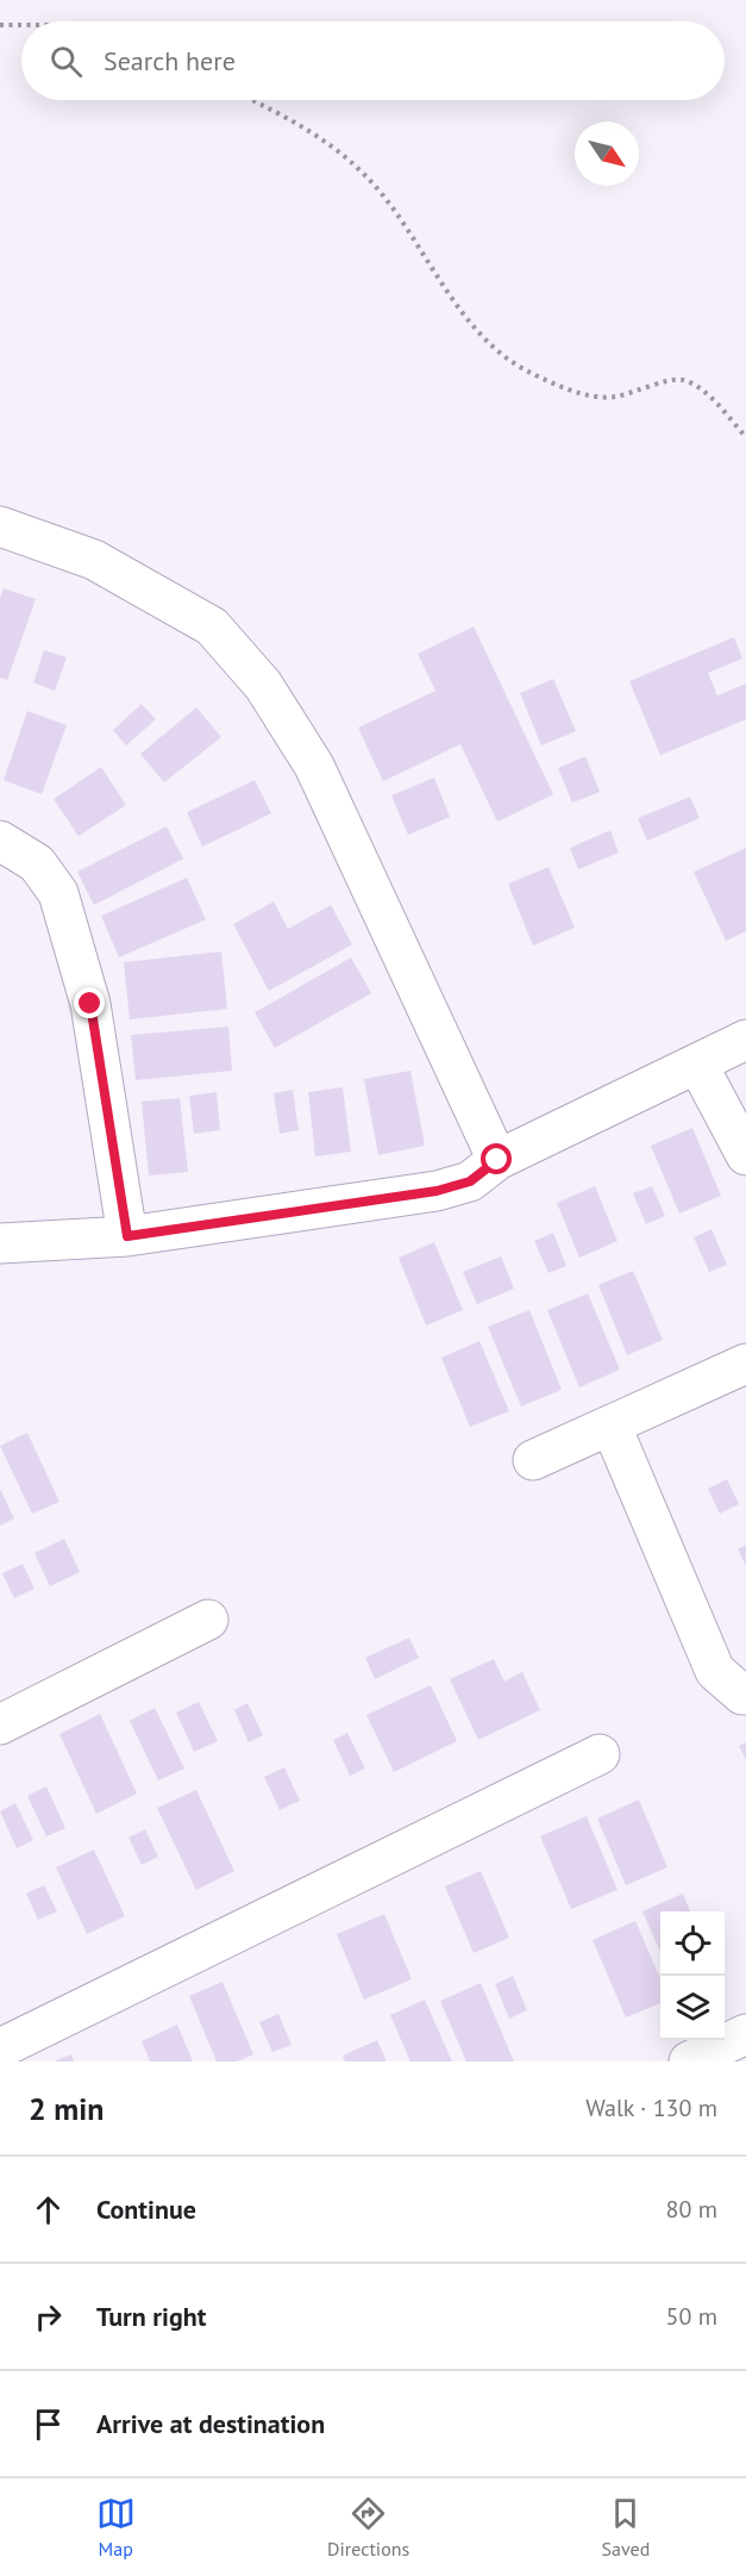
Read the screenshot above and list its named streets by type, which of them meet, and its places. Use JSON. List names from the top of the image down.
{
  "north": "bottom right",
  "page": {
    "search": "Search here",
    "heading": ["2 min", "Walk · 130 m"],
    "list": [
      ["Continue", "80 m"],
      ["Turn right", "50 m"],
      "Arrive at destination"
    ],
    "nav": ["Map", "Directions", "Saved"]
  }
}
